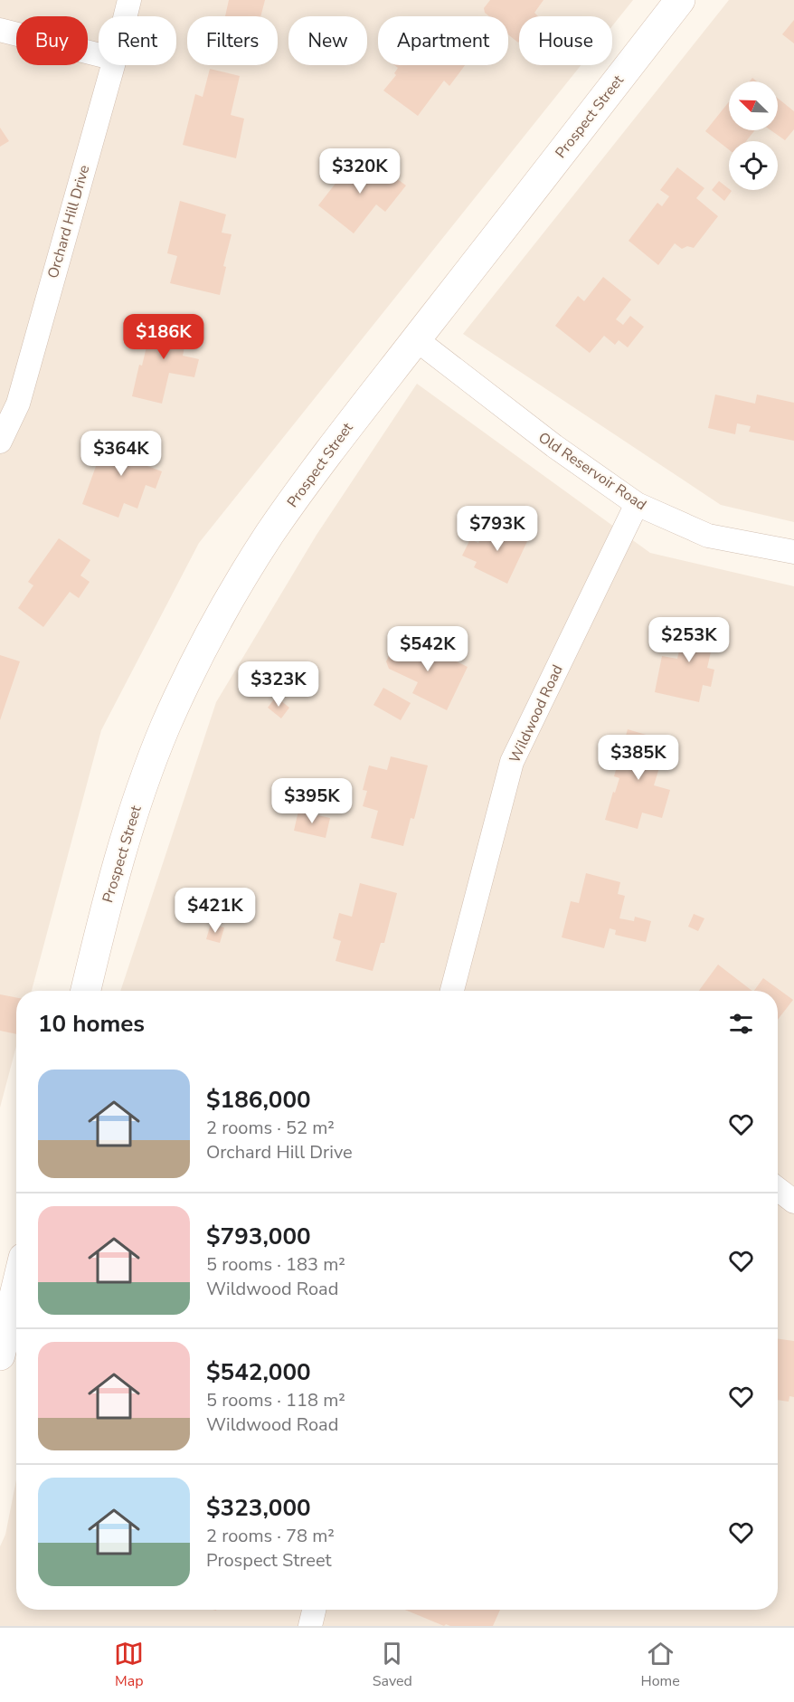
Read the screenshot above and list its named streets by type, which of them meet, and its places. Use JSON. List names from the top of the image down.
{
  "streets": {
    "main road": ["Prospect Street"],
    "street": ["Orchard Hill Drive", "Old Reservoir Road", "Wildwood Road"]
  },
  "crossings": [
    ["Prospect Street", "Old Reservoir Road"],
    ["Old Reservoir Road", "Wildwood Road"]
  ],
  "north": "top left",
  "page": {
    "chip": [
      "Buy",
      "Rent",
      "Filters",
      "New",
      "Apartment",
      "House"
    ],
    "price": [
      "$320K",
      "$186K",
      "$364K",
      "$793K",
      "$253K",
      "$542K",
      "$323K",
      "$385K",
      "$395K",
      "$421K"
    ],
    "heading": "10 homes",
    "list": [
      {
        "name": "$186,000",
        "note": "2 rooms · 52 m² · Orchard Hill Drive"
      },
      {
        "name": "$793,000",
        "note": "5 rooms · 183 m² · Wildwood Road"
      },
      {
        "name": "$542,000",
        "note": "5 rooms · 118 m² · Wildwood Road"
      },
      {
        "name": "$323,000",
        "note": "2 rooms · 78 m² · Prospect Street"
      }
    ],
    "tabs": ["Map", "Saved", "Home"]
  }
}
